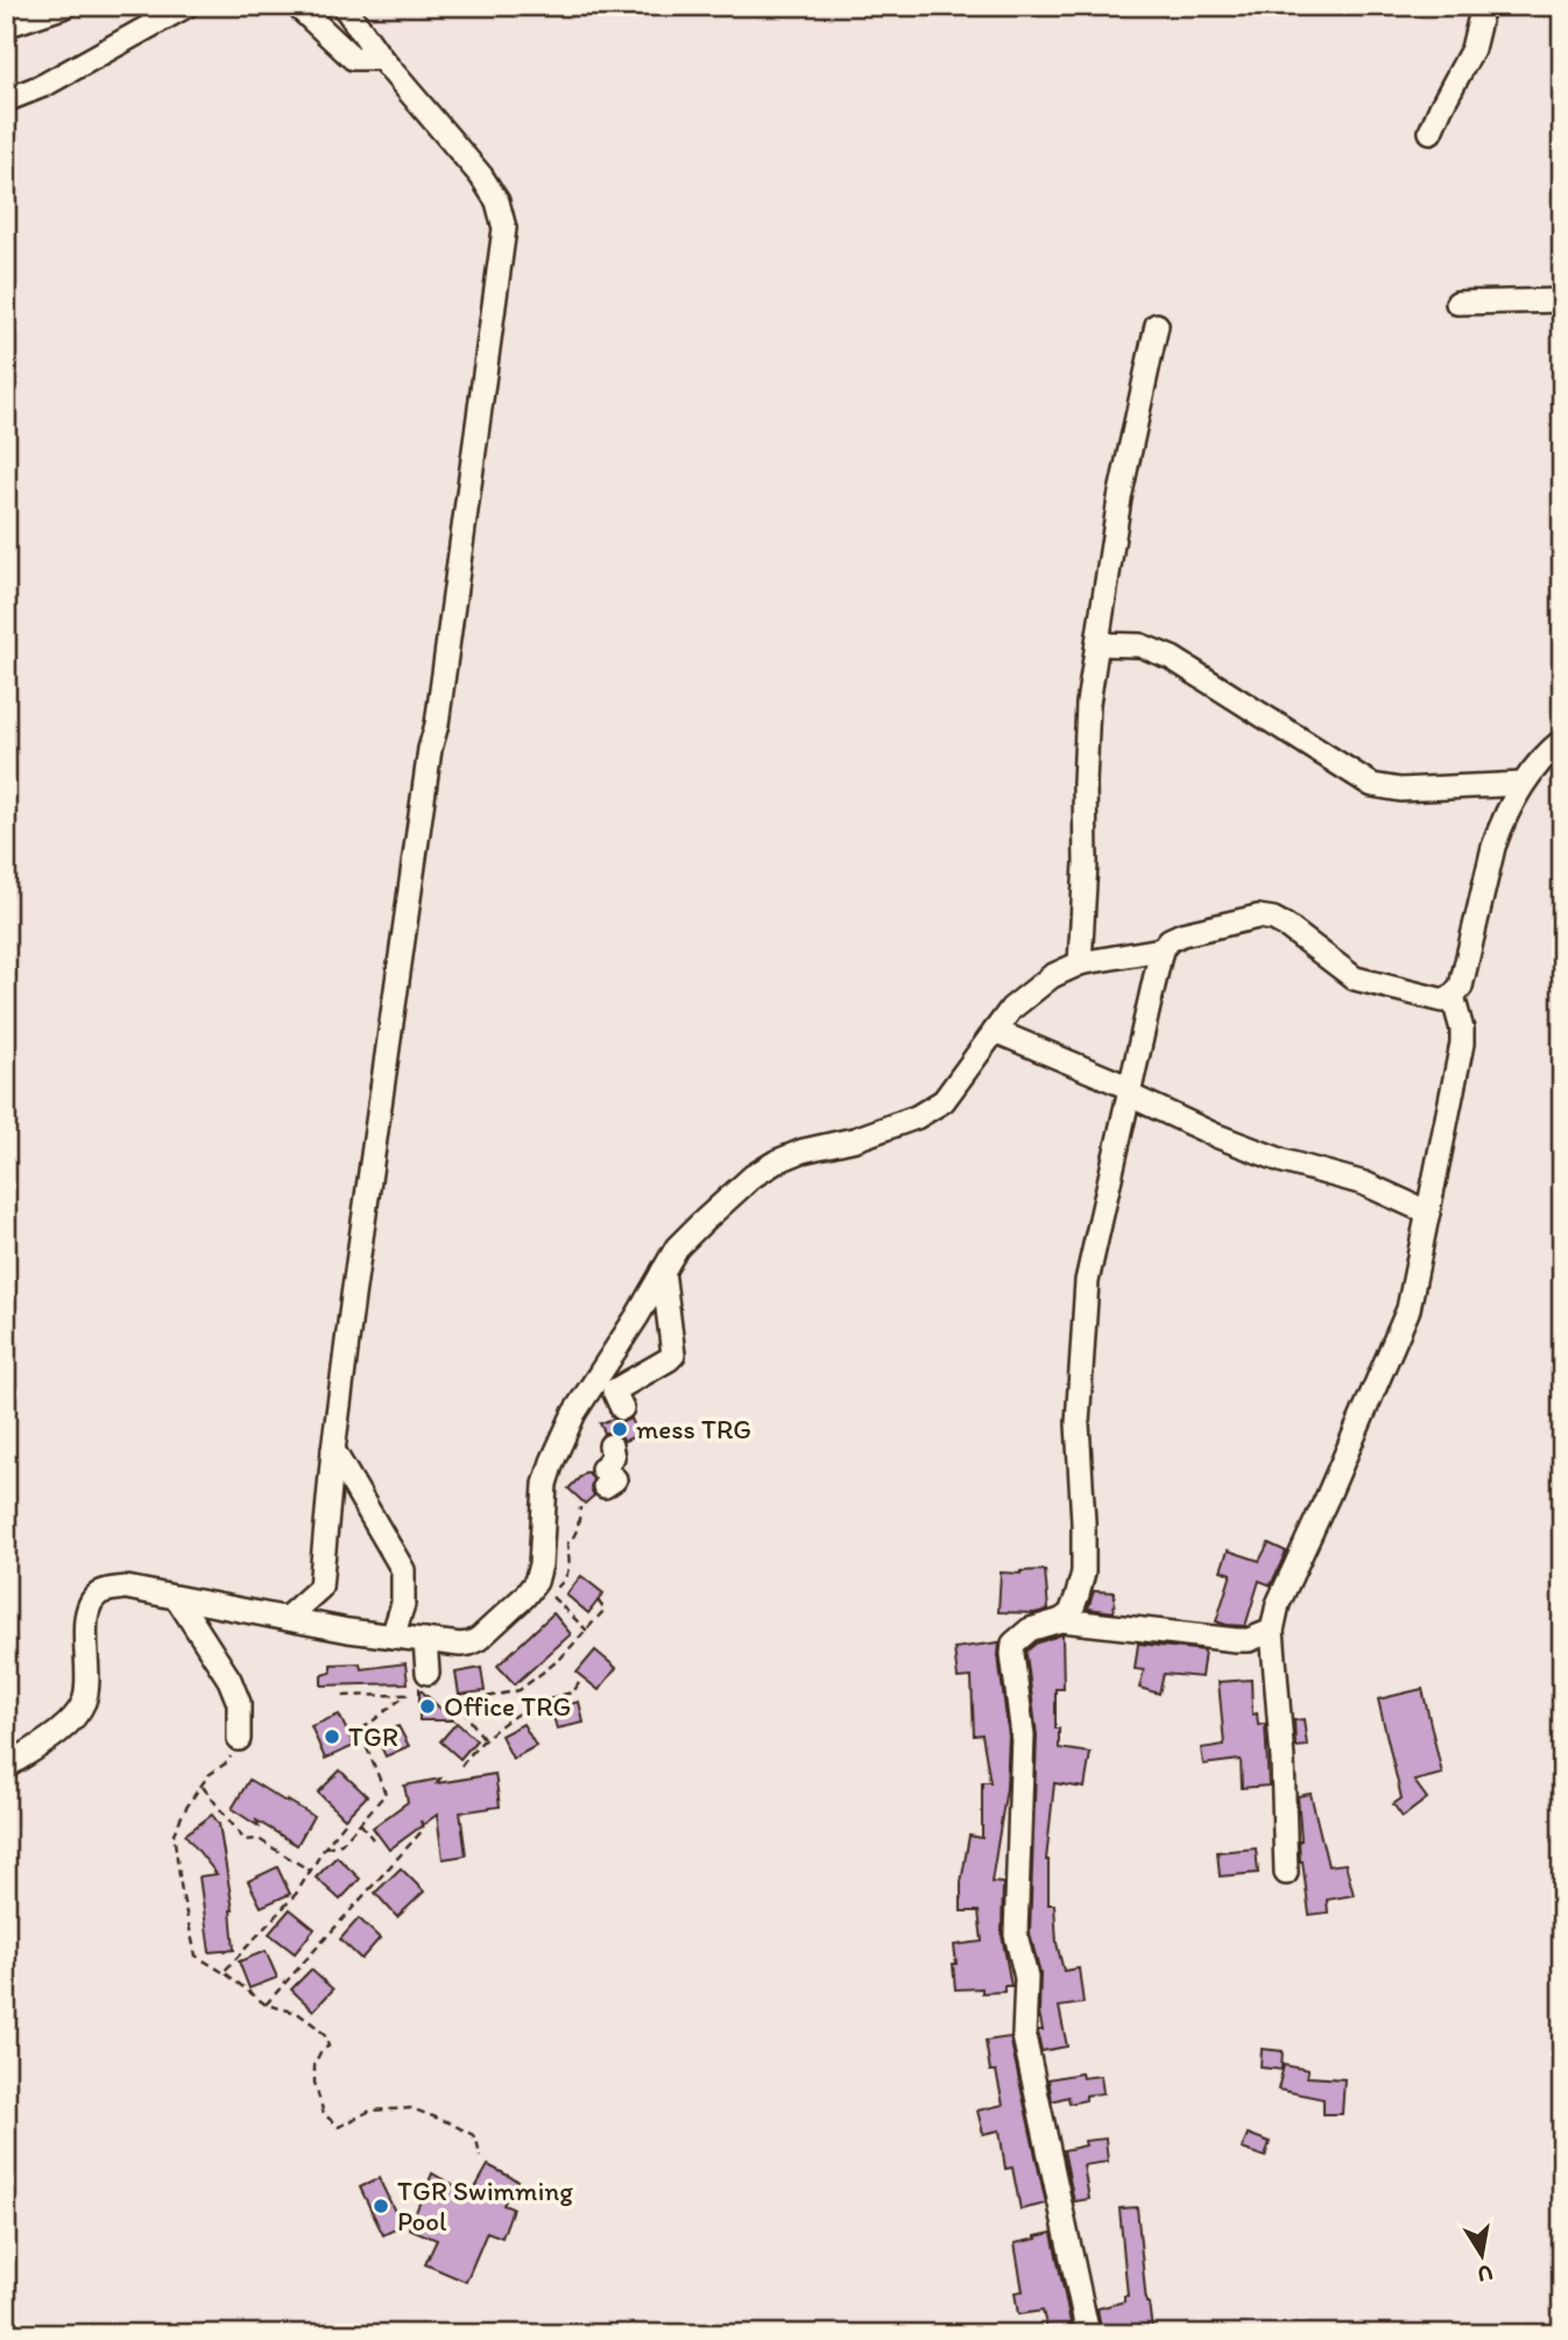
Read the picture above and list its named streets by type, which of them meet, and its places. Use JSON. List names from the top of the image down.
{
  "places": [
    "mess TRG",
    "Office TRG",
    "TGR",
    "TGR Swimming Pool"
  ],
  "north": "bottom"
}
